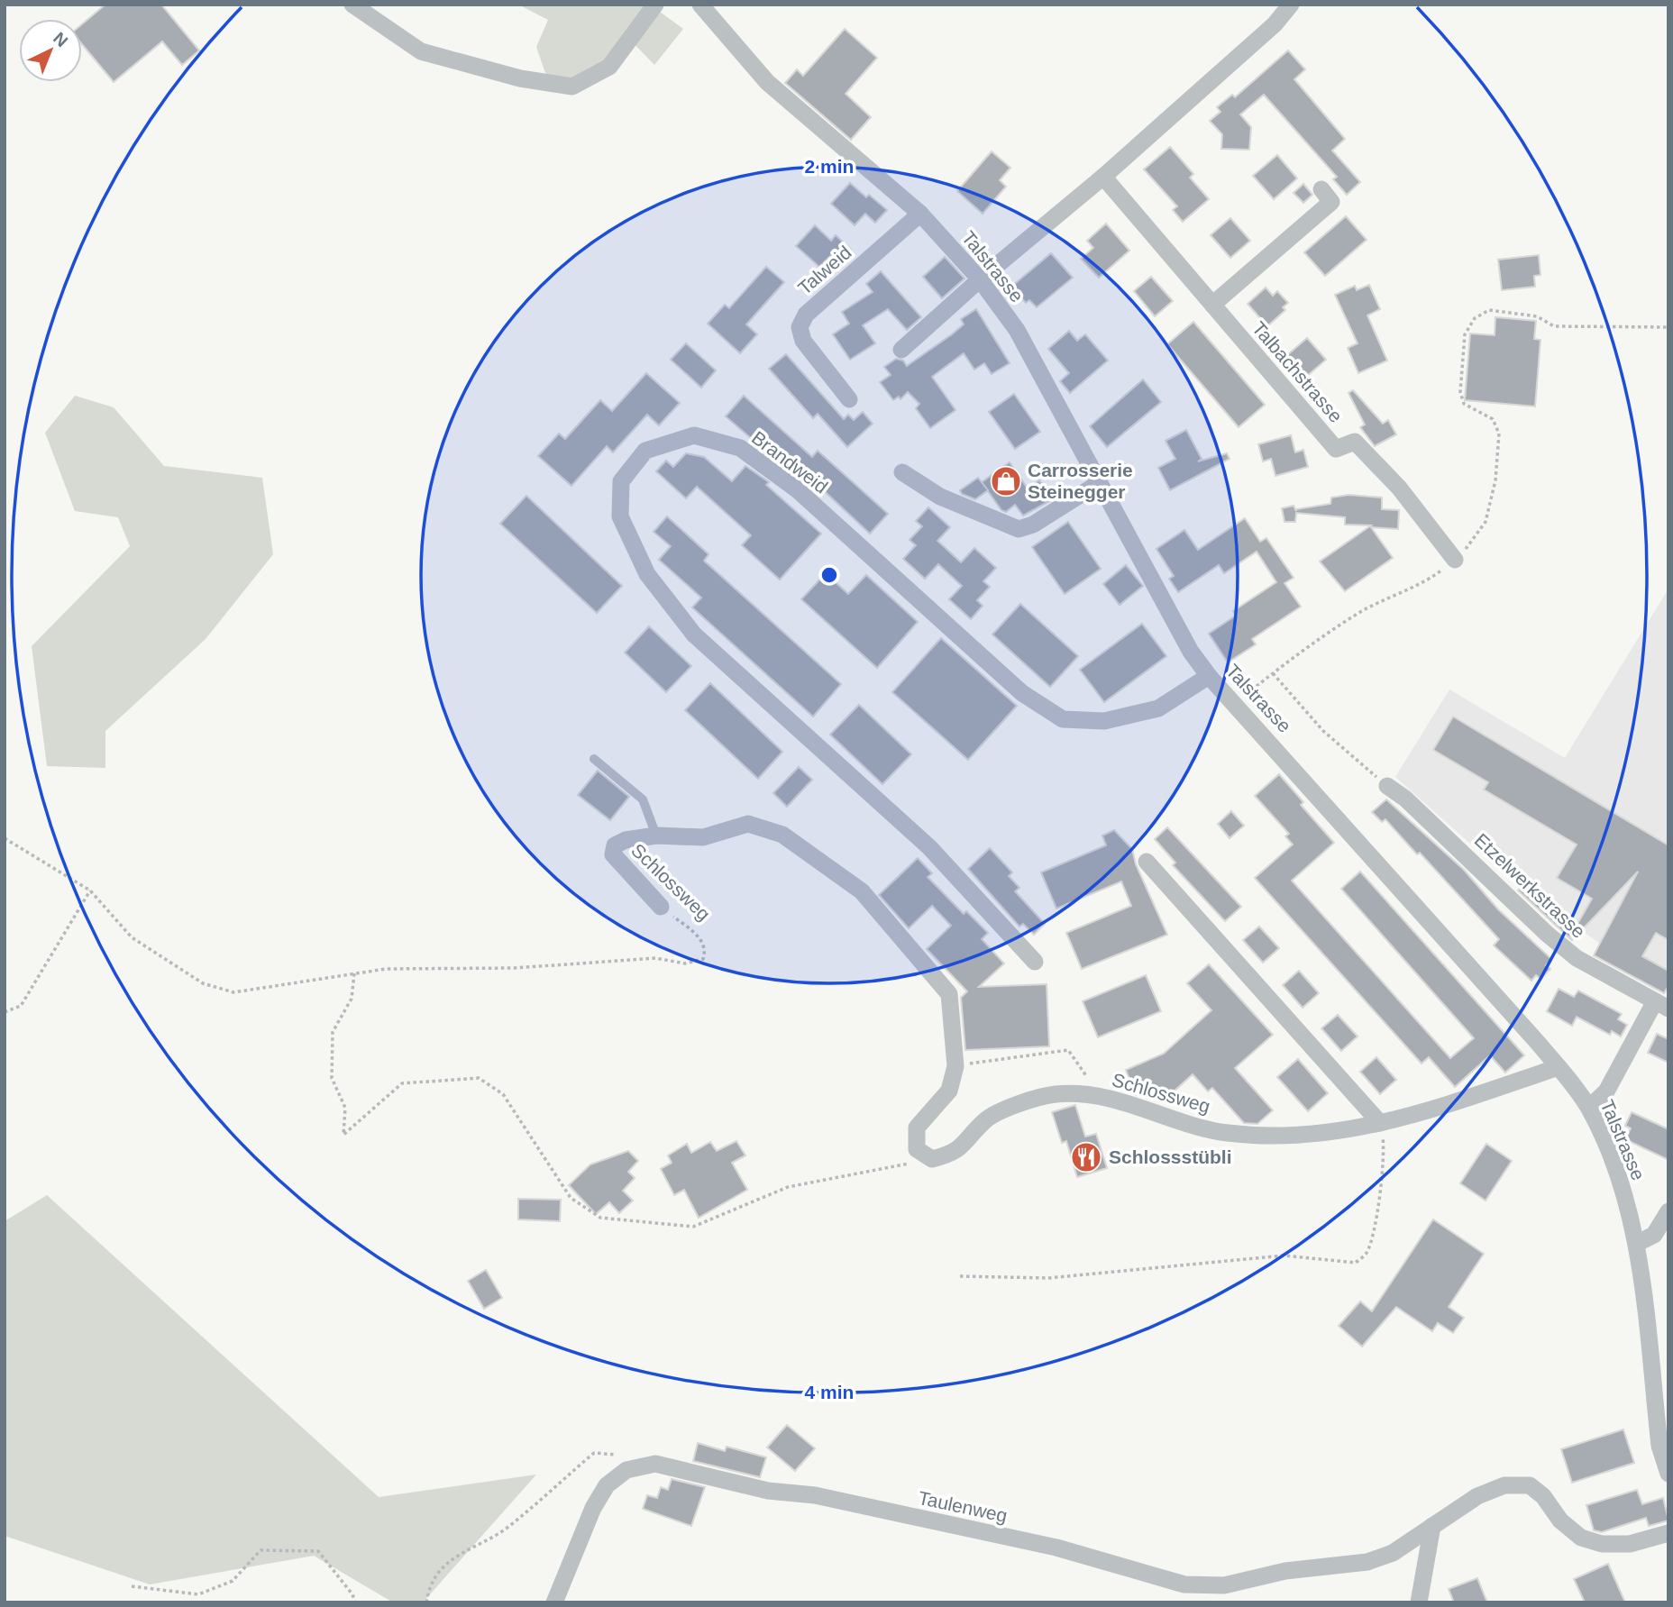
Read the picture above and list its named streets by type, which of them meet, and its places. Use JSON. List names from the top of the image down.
{
  "streets": {
    "street": [
      "Talstrasse",
      "Talweid",
      "Talbachstrasse",
      "Brandweid",
      "Schlossweg",
      "Etzelwerkstrasse",
      "Taulenweg"
    ]
  },
  "crossings": [
    ["Talstrasse", "Talweid"],
    ["Talstrasse", "Brandweid"],
    ["Talstrasse", "Schlossweg"],
    ["Talstrasse", "Etzelwerkstrasse"]
  ],
  "places": {
    "shop": ["Carrosserie Steinegger"],
    "restaurant": ["Schlossstübli"]
  },
  "north": "top right",
  "rings": ["2 min", "4 min"]
}
